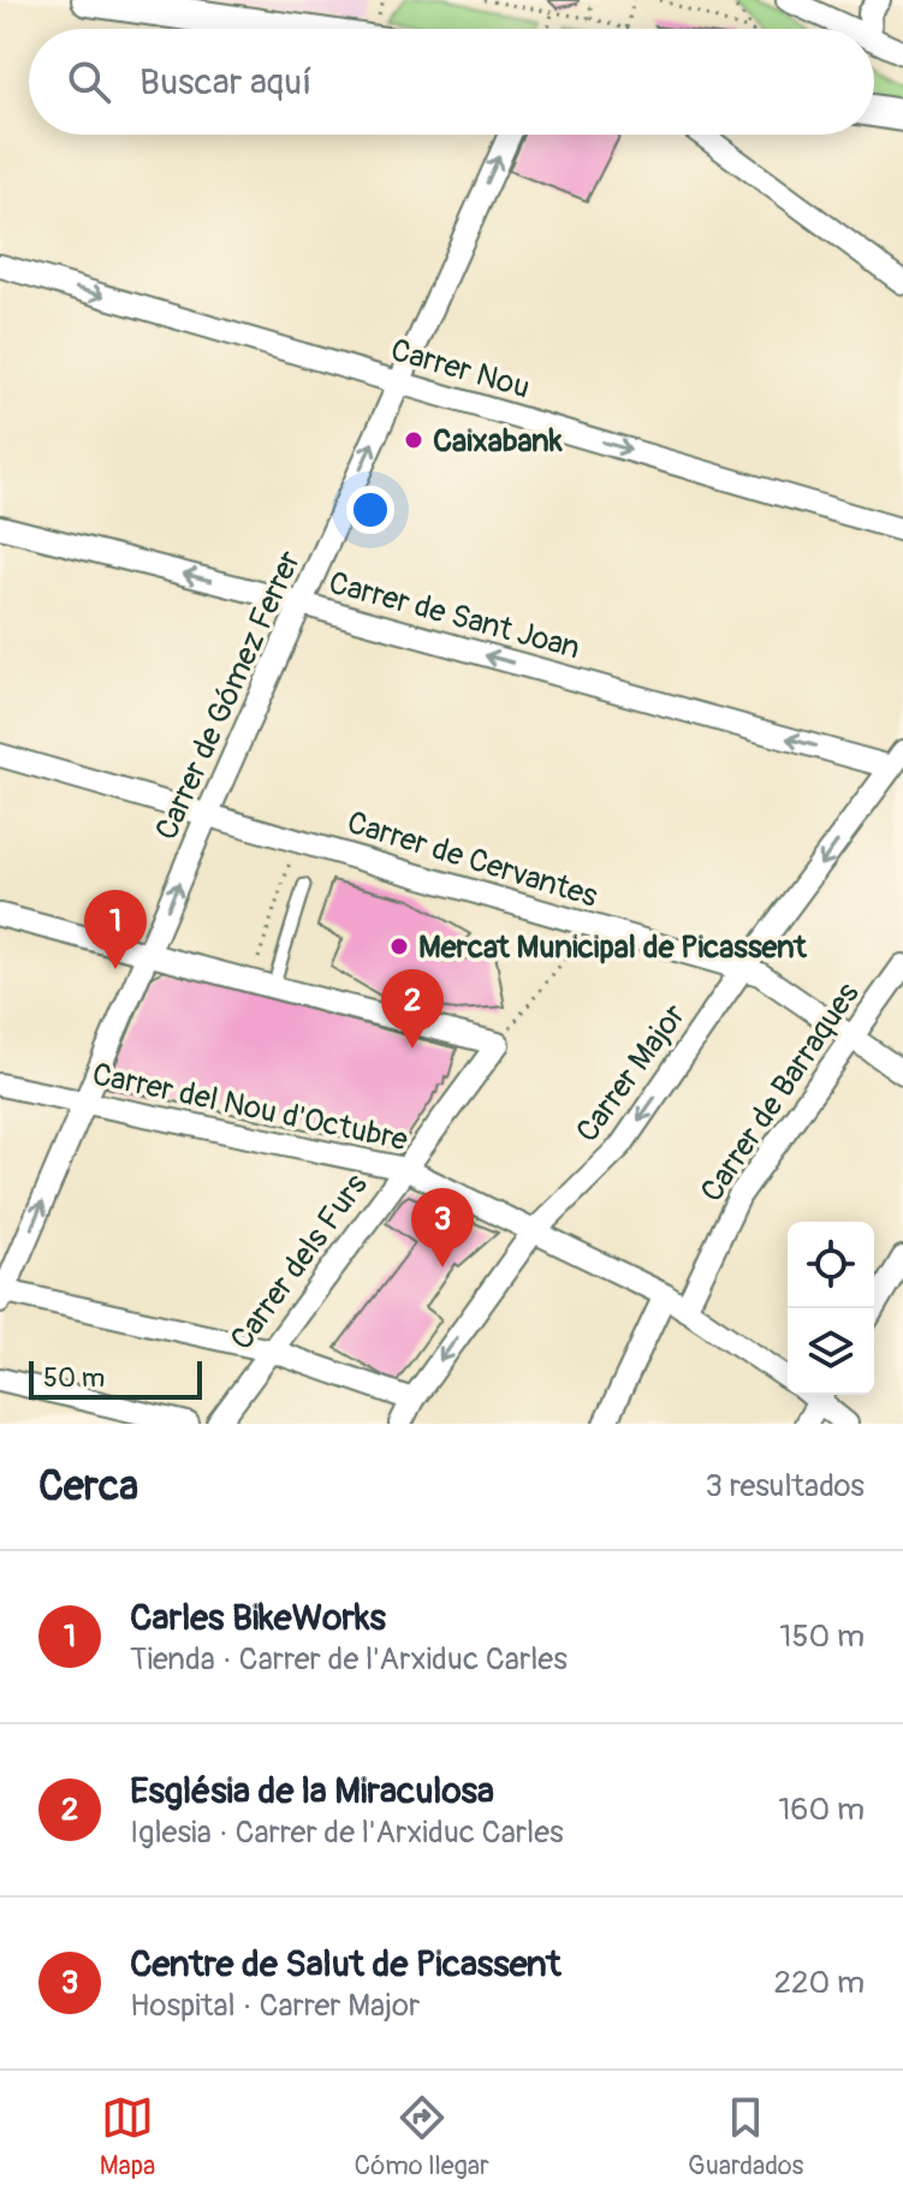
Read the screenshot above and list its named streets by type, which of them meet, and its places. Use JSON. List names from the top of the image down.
{
  "streets": {
    "street": [
      "Carrer Nou",
      "Carrer de Sant Joan",
      "Carrer de Gómez Ferrer",
      "Carrer de Cervantes",
      "Carrer Major",
      "Carrer de Barraques",
      "Carrer del Nou d'Octubre",
      "Carrer dels Furs"
    ]
  },
  "crossings": [
    ["Carrer Nou", "Carrer de Gómez Ferrer"],
    ["Carrer de Sant Joan", "Carrer de Gómez Ferrer"],
    ["Carrer de Sant Joan", "Carrer Major"],
    ["Carrer de Gómez Ferrer", "Carrer de Cervantes"],
    ["Carrer de Gómez Ferrer", "Carrer del Nou d'Octubre"],
    ["Carrer de Cervantes", "Carrer Major"],
    ["Carrer de Cervantes", "Carrer de Barraques"],
    ["Carrer Major", "Carrer del Nou d'Octubre"],
    ["Carrer de Barraques", "Carrer del Nou d'Octubre"],
    ["Carrer del Nou d'Octubre", "Carrer dels Furs"]
  ],
  "one_way": [
    "Carrer Nou",
    "Carrer de Sant Joan",
    "Carrer de Gómez Ferrer",
    "Carrer Major"
  ],
  "places": ["Caixabank", "Mercat Municipal de Picassent"],
  "scale_bar": "50 m",
  "page": {
    "search": "Buscar aquí",
    "pins": ["1", "2", "3"],
    "scale": "50 m",
    "heading": ["Cerca", "3 resultados"],
    "list": [
      {
        "mark": "1",
        "name": "Carles BikeWorks",
        "note": "Tienda · Carrer de l'Arxiduc Carles",
        "value": "150 m"
      },
      {
        "mark": "2",
        "name": "Església de la Miraculosa",
        "note": "Iglesia · Carrer de l'Arxiduc Carles",
        "value": "160 m"
      },
      {
        "mark": "3",
        "name": "Centre de Salut de Picassent",
        "note": "Hospital · Carrer Major",
        "value": "220 m"
      }
    ],
    "nav": ["Mapa", "Cómo llegar", "Guardados"]
  }
}
